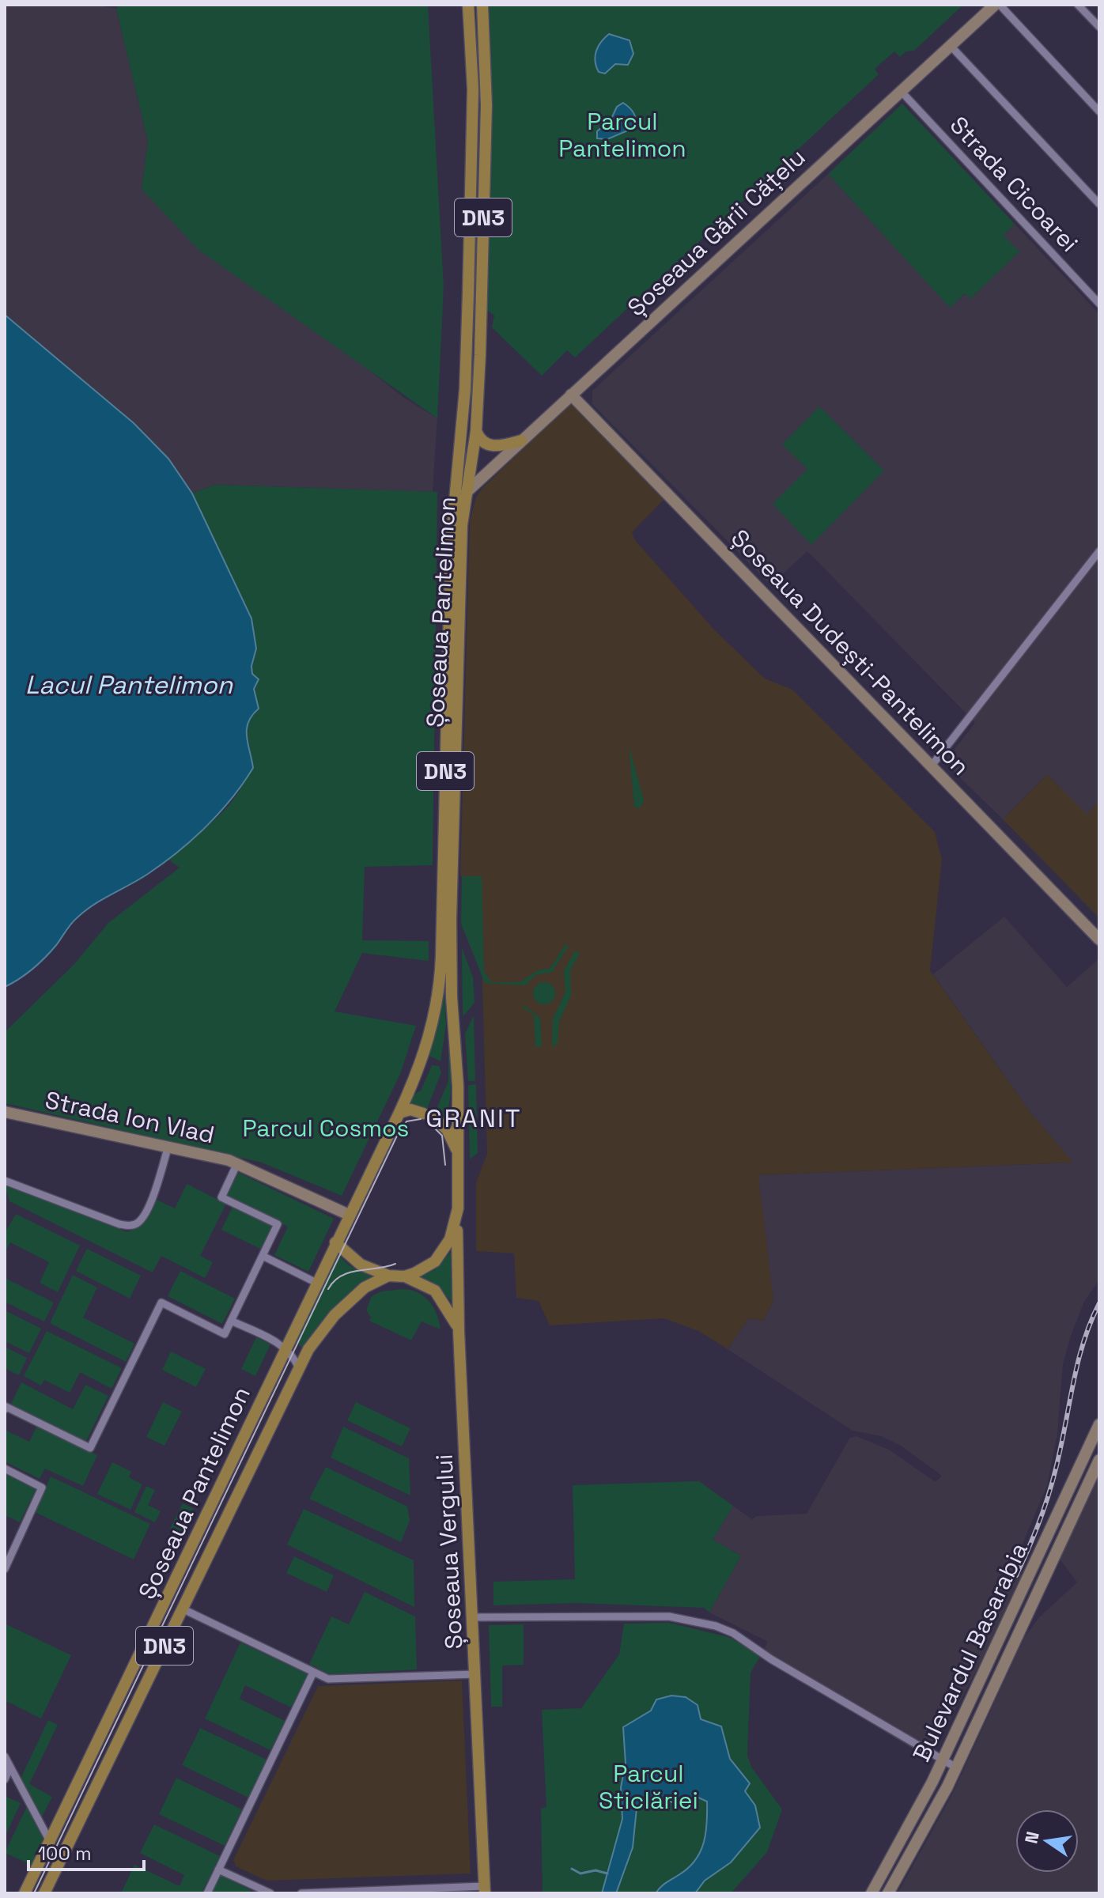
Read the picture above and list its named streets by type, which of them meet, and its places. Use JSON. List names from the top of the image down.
{
  "streets": {
    "main road": [
      "DN3",
      "Șoseaua Gării Cățelu",
      "Șoseaua Pantelimon",
      "Șoseaua Dudești-Pantelimon",
      "Strada Ion Vlad",
      "Șoseaua Vergului",
      "Bulevardul Basarabia"
    ],
    "street": ["Strada Cicoarei"]
  },
  "crossings": [
    ["Strada Cicoarei", "Șoseaua Gării Cățelu"],
    ["Șoseaua Gării Cățelu", "Șoseaua Pantelimon"],
    ["Șoseaua Gării Cățelu", "Șoseaua Dudești-Pantelimon"],
    ["Șoseaua Pantelimon", "Strada Ion Vlad"],
    ["Șoseaua Pantelimon", "Șoseaua Vergului"]
  ],
  "districts": ["GRANIT"],
  "water": ["Lacul Pantelimon"],
  "parks": ["Parcul Pantelimon", "Parcul Cosmos", "Parcul Sticlăriei"],
  "scale_bar": "100 m",
  "north": "left"
}
